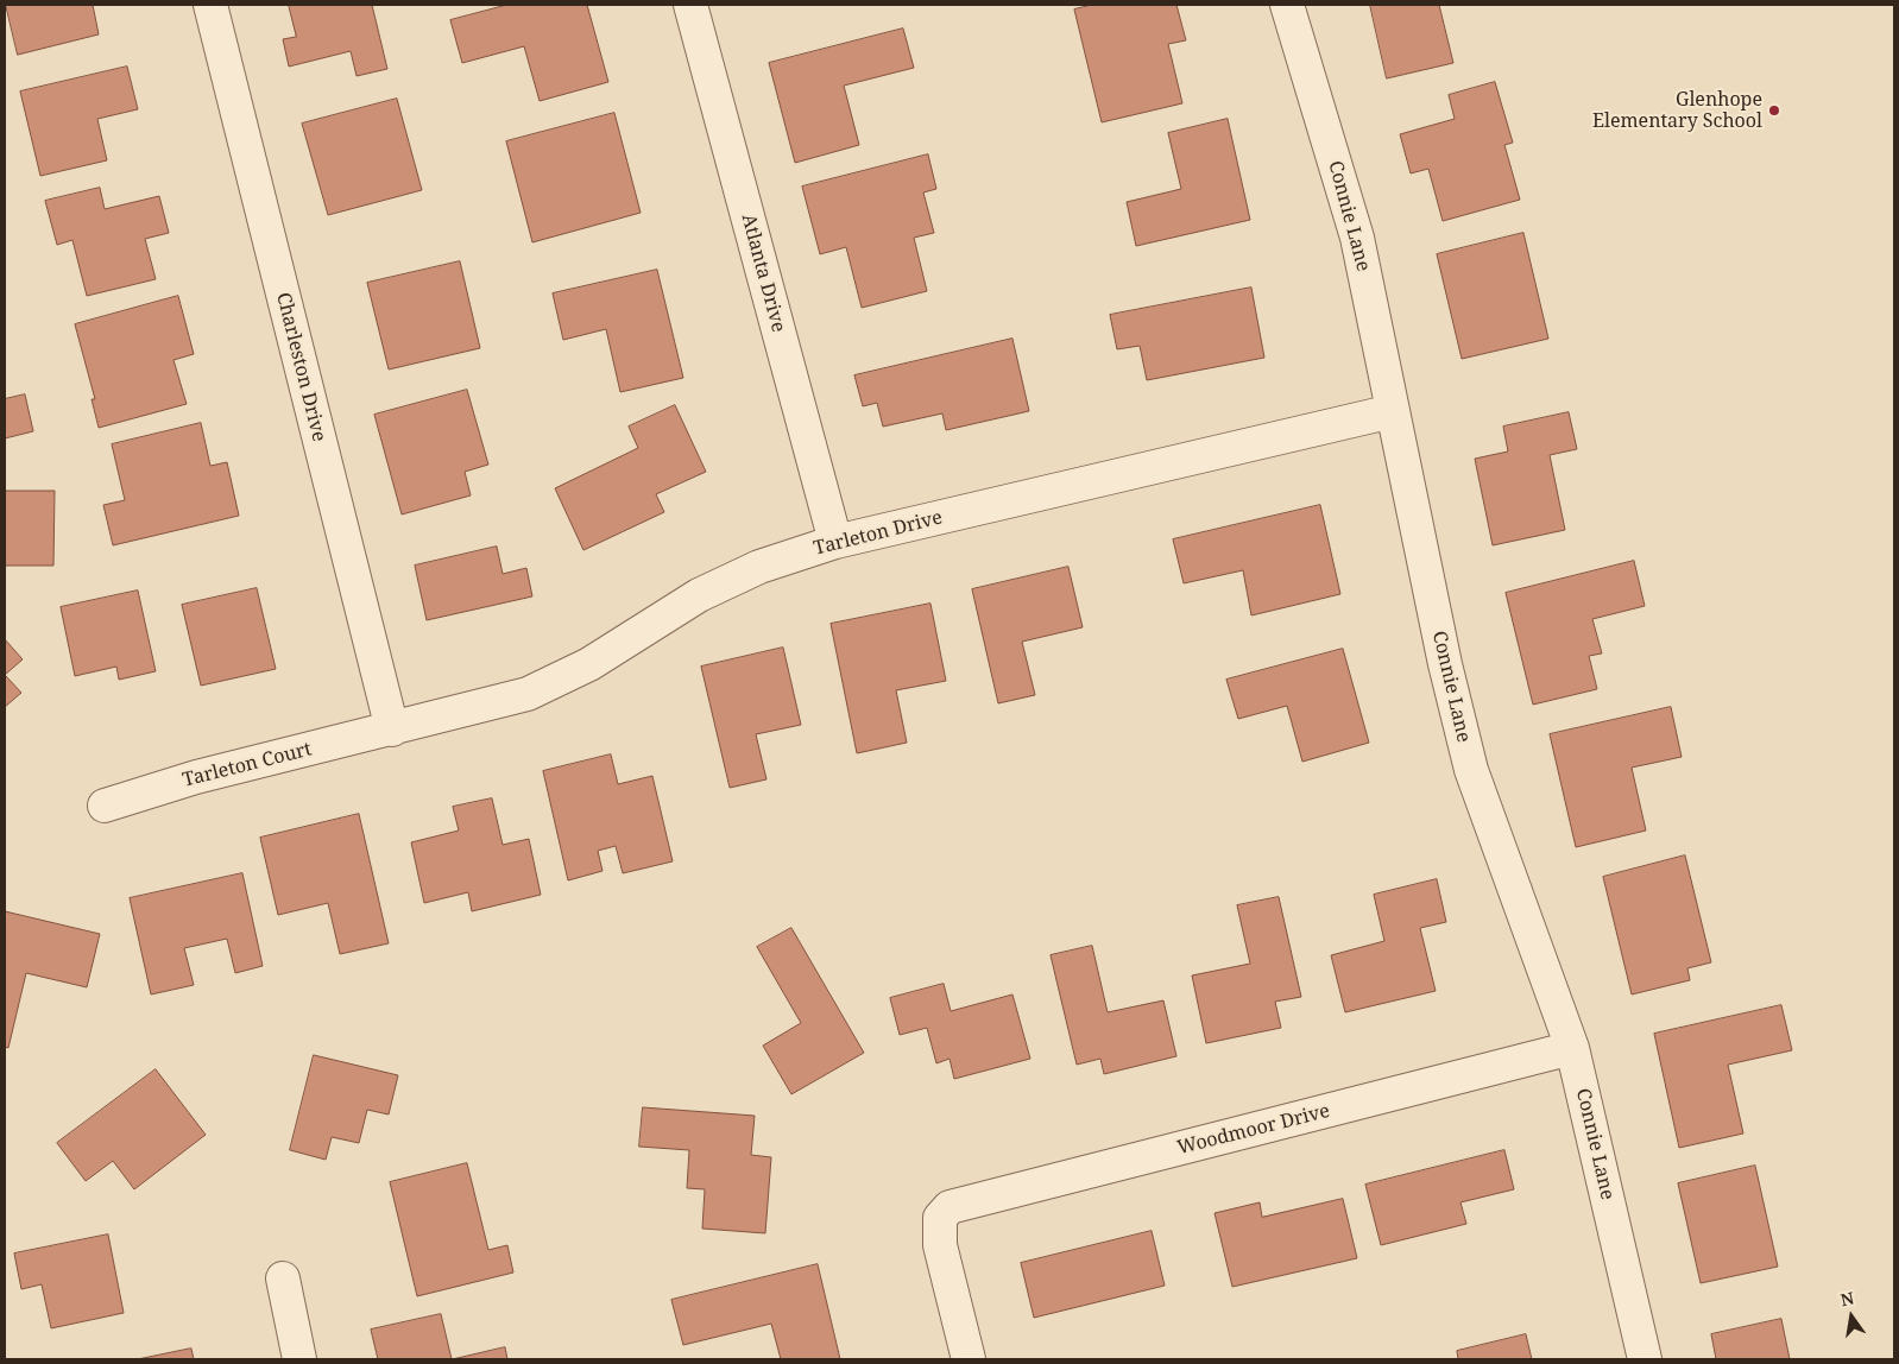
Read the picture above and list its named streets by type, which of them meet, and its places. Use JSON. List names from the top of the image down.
{
  "streets": {
    "street": [
      "Connie Lane",
      "Atlanta Drive",
      "Charleston Drive",
      "Tarleton Drive",
      "Tarleton Court",
      "Woodmoor Drive"
    ]
  },
  "crossings": [
    ["Connie Lane", "Tarleton Drive"],
    ["Connie Lane", "Woodmoor Drive"],
    ["Atlanta Drive", "Tarleton Drive"],
    ["Charleston Drive", "Tarleton Drive"],
    ["Charleston Drive", "Tarleton Court"],
    ["Tarleton Drive", "Tarleton Court"]
  ],
  "places": ["Glenhope Elementary School"],
  "north": "top"
}
